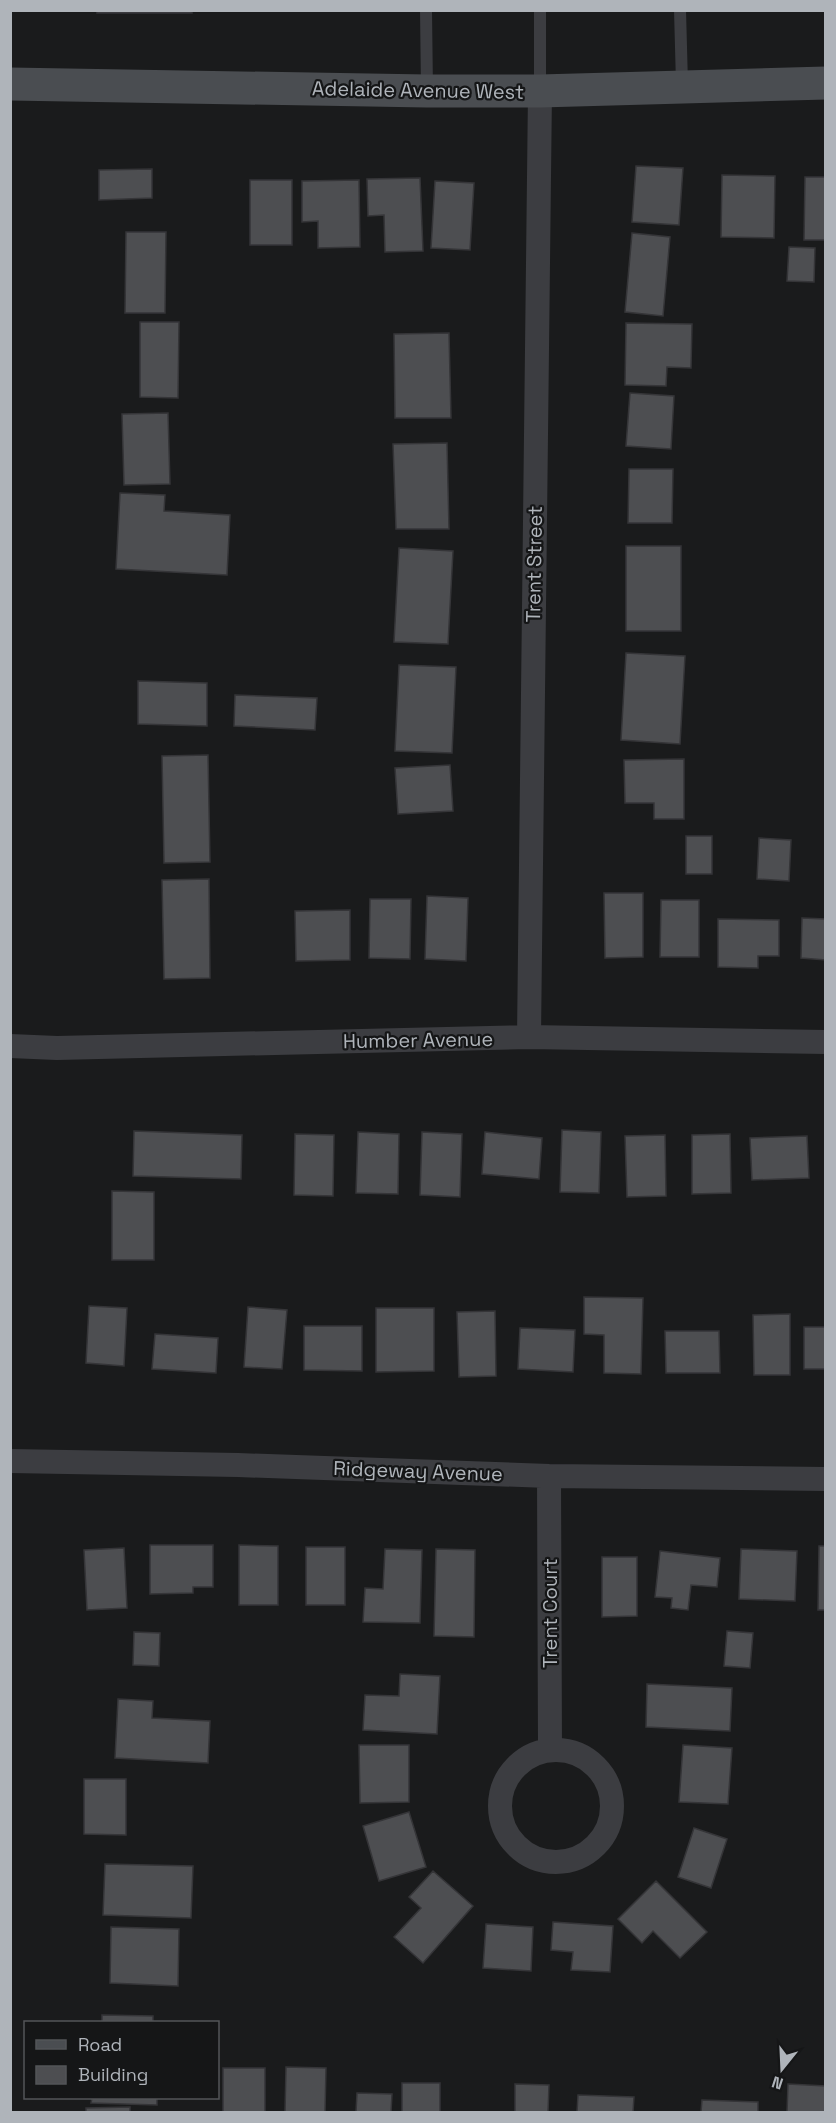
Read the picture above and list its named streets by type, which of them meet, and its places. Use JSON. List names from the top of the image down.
{
  "streets": {
    "main road": ["Adelaide Avenue West"],
    "street": [
      "Trent Street",
      "Humber Avenue",
      "Ridgeway Avenue",
      "Trent Court"
    ]
  },
  "crossings": [
    ["Adelaide Avenue West", "Trent Street"],
    ["Trent Street", "Humber Avenue"],
    ["Ridgeway Avenue", "Trent Court"]
  ],
  "legend": ["Road", "Building"],
  "north": "bottom"
}
